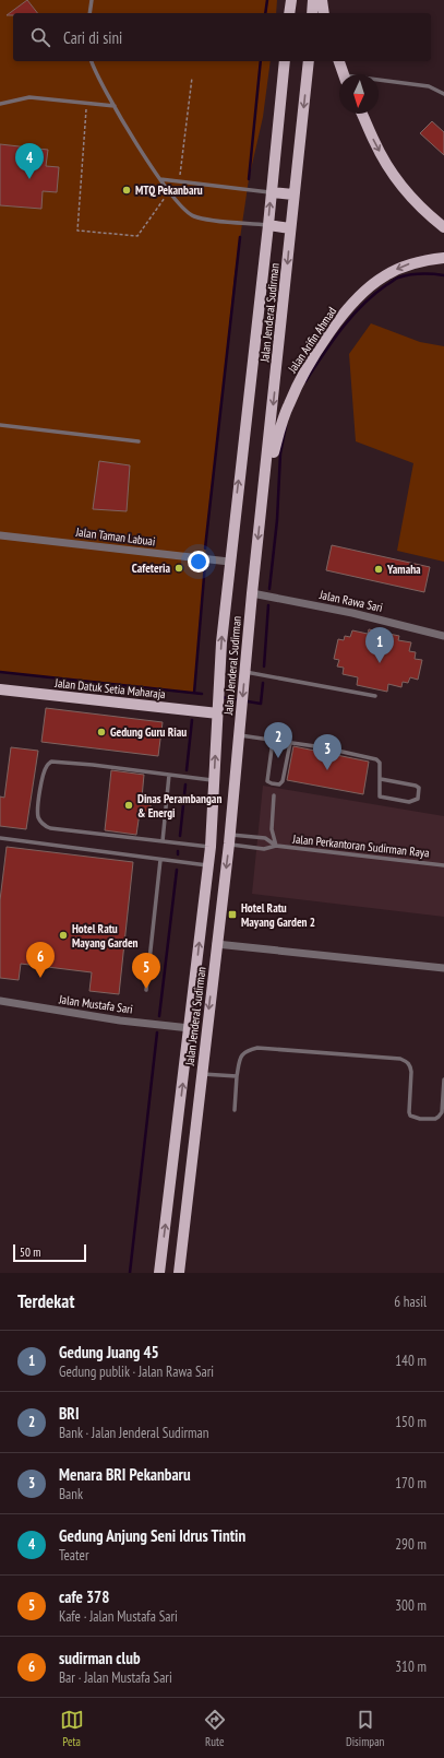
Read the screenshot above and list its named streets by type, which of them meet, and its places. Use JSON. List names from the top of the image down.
{
  "streets": {
    "main road": ["Jalan Jenderal Sudirman", "Jalan Arifin Ahmad", "Jalan Datuk Setia Maharaja"],
    "street": ["Jalan Taman Labuai", "Jalan Rawa Sari", "Jalan Mustafa Sari"],
    "lane": ["Jalan Perkantoran Sudirman Raya"]
  },
  "crossings": [
    ["Jalan Jenderal Sudirman", "Jalan Arifin Ahmad"],
    ["Jalan Jenderal Sudirman", "Jalan Taman Labuai"],
    ["Jalan Jenderal Sudirman", "Jalan Rawa Sari"],
    ["Jalan Jenderal Sudirman", "Jalan Datuk Setia Maharaja"],
    ["Jalan Jenderal Sudirman", "Jalan Perkantoran Sudirman Raya"],
    ["Jalan Jenderal Sudirman", "Jalan Mustafa Sari"]
  ],
  "one_way": ["Jalan Arifin Ahmad"],
  "places": {
    "other": [
      "MTQ Pekanbaru",
      "Cafeteria",
      "Yamaha",
      "Gedung Guru Riau",
      "Dinas Perambangan & Energi",
      "Hotel Ratu Mayang Garden"
    ],
    "transit": ["Hotel Ratu Mayang Garden 2"]
  },
  "scale_bar": "50 m",
  "north": "bottom",
  "page": {
    "search": "Cari di sini",
    "pins": [
      "4",
      "1",
      "2",
      "3",
      "6",
      "5"
    ],
    "scale": "50 m",
    "heading": ["Terdekat", "6 hasil"],
    "list": [
      {
        "mark": "1",
        "name": "Gedung Juang 45",
        "note": "Gedung publik · Jalan Rawa Sari",
        "value": "140 m"
      },
      {
        "mark": "2",
        "name": "BRI",
        "note": "Bank · Jalan Jenderal Sudirman",
        "value": "150 m"
      },
      {
        "mark": "3",
        "name": "Menara BRI Pekanbaru",
        "note": "Bank",
        "value": "170 m"
      },
      {
        "mark": "4",
        "name": "Gedung Anjung Seni Idrus Tintin",
        "note": "Teater",
        "value": "290 m"
      },
      {
        "mark": "5",
        "name": "cafe 378",
        "note": "Kafe · Jalan Mustafa Sari",
        "value": "300 m"
      },
      {
        "mark": "6",
        "name": "sudirman club",
        "note": "Bar · Jalan Mustafa Sari",
        "value": "310 m"
      }
    ],
    "nav": ["Peta", "Rute", "Disimpan"]
  }
}
